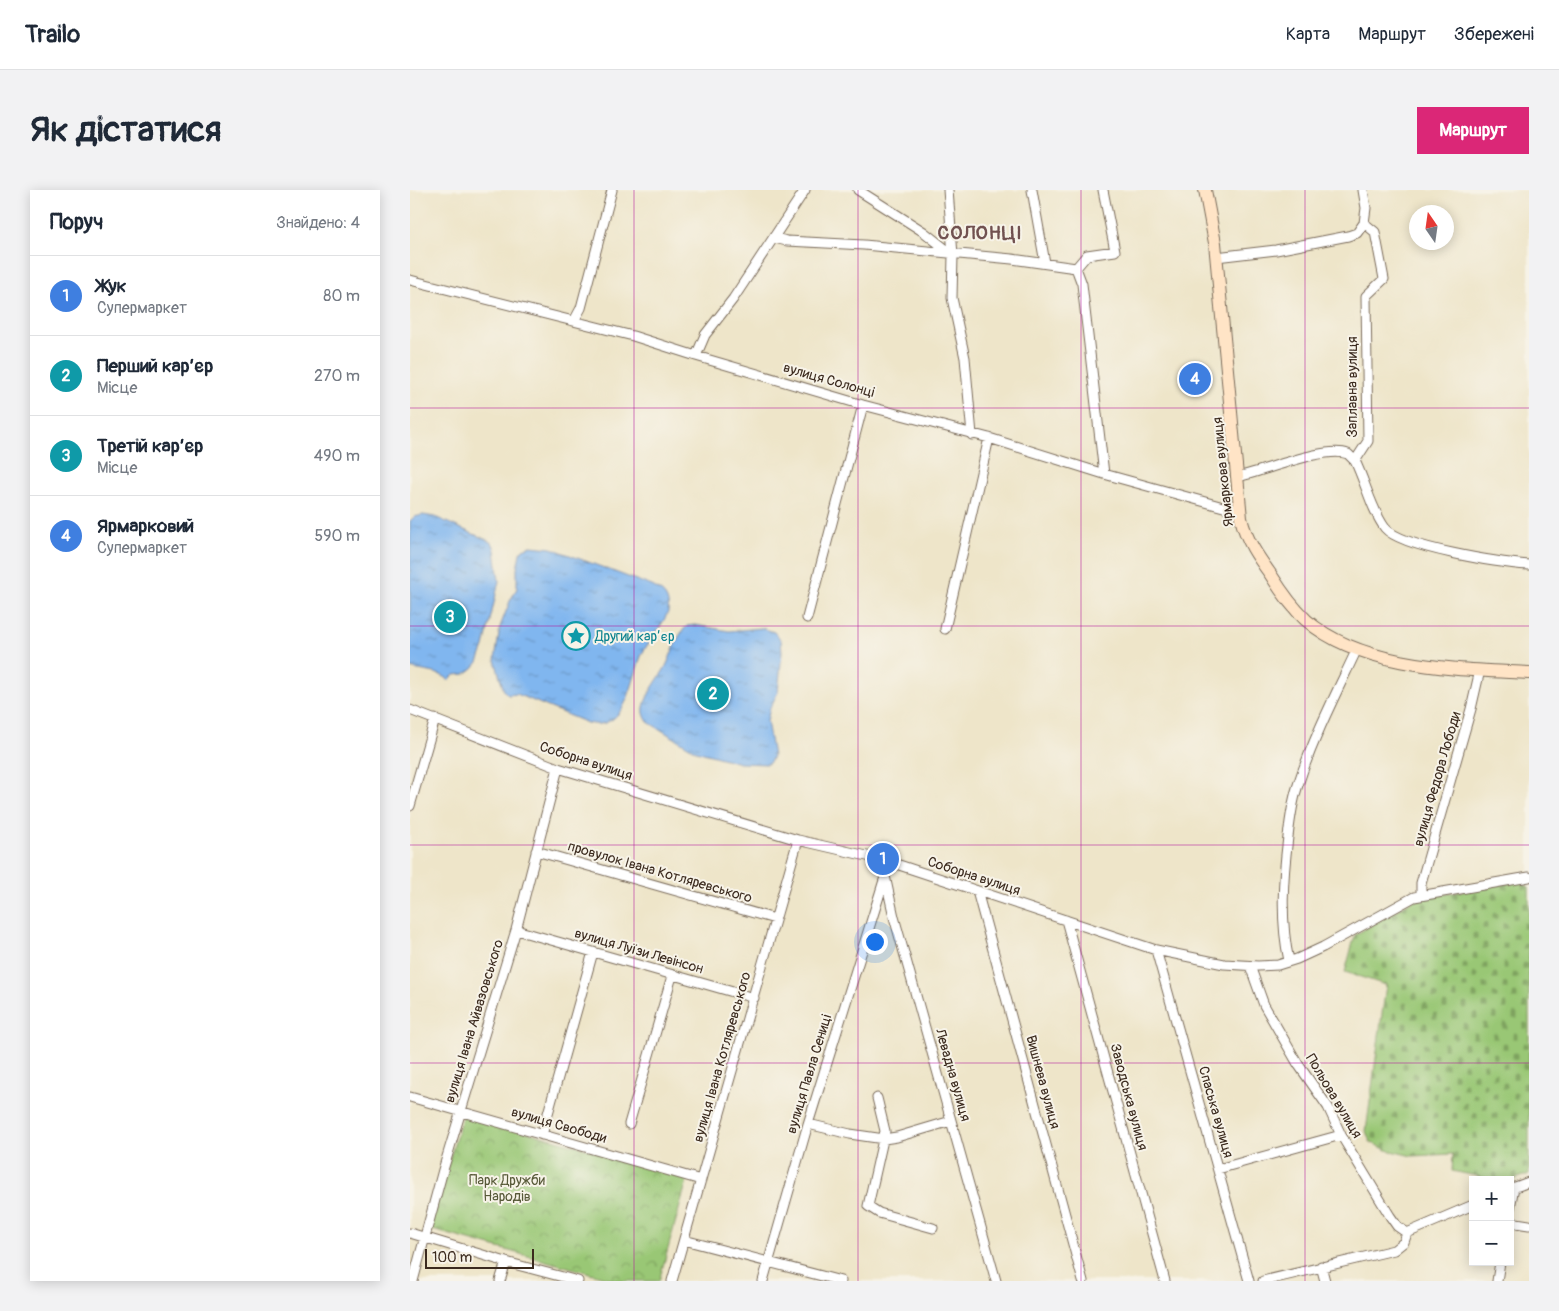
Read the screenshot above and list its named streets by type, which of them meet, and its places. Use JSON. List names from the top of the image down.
{
  "streets": {
    "main road": ["Ярмаркова вулиця"],
    "street": [
      "вулиця Солонці",
      "Заплавна вулиця",
      "Соборна вулиця",
      "вулиця Федора Лободи",
      "провулок Івана Котляревського",
      "вулиця Луїзи Левінсон",
      "вулиця Івана Айвазовського",
      "вулиця Івана Котляревського",
      "вулиця Павла Сениці",
      "Левадна вулиця",
      "Вишнева вулиця",
      "Польова вулиця",
      "Заводська вулиця",
      "Спаська вулиця",
      "вулиця Свободи"
    ]
  },
  "crossings": [
    ["вулиця Солонці", "Ярмаркова вулиця"],
    ["Ярмаркова вулиця", "вулиця Федора Лободи"],
    ["Соборна вулиця", "вулиця Федора Лободи"],
    ["Соборна вулиця", "вулиця Івана Айвазовського"],
    ["Соборна вулиця", "вулиця Івана Котляревського"],
    ["Соборна вулиця", "Вишнева вулиця"],
    ["Соборна вулиця", "Польова вулиця"],
    ["Соборна вулиця", "Заводська вулиця"],
    ["Соборна вулиця", "Спаська вулиця"],
    ["провулок Івана Котляревського", "вулиця Івана Айвазовського"],
    ["провулок Івана Котляревського", "вулиця Івана Котляревського"],
    ["вулиця Луїзи Левінсон", "вулиця Івана Айвазовського"],
    ["вулиця Луїзи Левінсон", "вулиця Івана Котляревського"],
    ["вулиця Івана Айвазовського", "вулиця Свободи"],
    ["вулиця Івана Котляревського", "вулиця Свободи"],
    ["вулиця Павла Сениці", "Левадна вулиця"]
  ],
  "districts": ["СОЛОНЦІ"],
  "parks": ["Парк Дружби Народів"],
  "places": {
    "place": ["Другий кар’єр"]
  },
  "scale_bar": "100 m",
  "north": "top",
  "page": {
    "header": "Trailo",
    "nav": ["Карта", "Маршрут", "Збережені"],
    "buttons": "Маршрут",
    "title": "Як дістатися",
    "heading": ["Поруч", "Знайдено: 4"],
    "list": [
      {
        "mark": "1",
        "name": "Жук",
        "note": "Супермаркет",
        "value": "80 m"
      },
      {
        "mark": "2",
        "name": "Перший кар’єр",
        "note": "Місце",
        "value": "270 m"
      },
      {
        "mark": "3",
        "name": "Третій кар’єр",
        "note": "Місце",
        "value": "490 m"
      },
      {
        "mark": "4",
        "name": "Ярмарковий",
        "note": "Супермаркет",
        "value": "590 m"
      }
    ],
    "pins": [
      "4",
      "3",
      "2",
      "1"
    ],
    "map_buttons": ["+", "−"],
    "scale": "100 m"
  }
}
